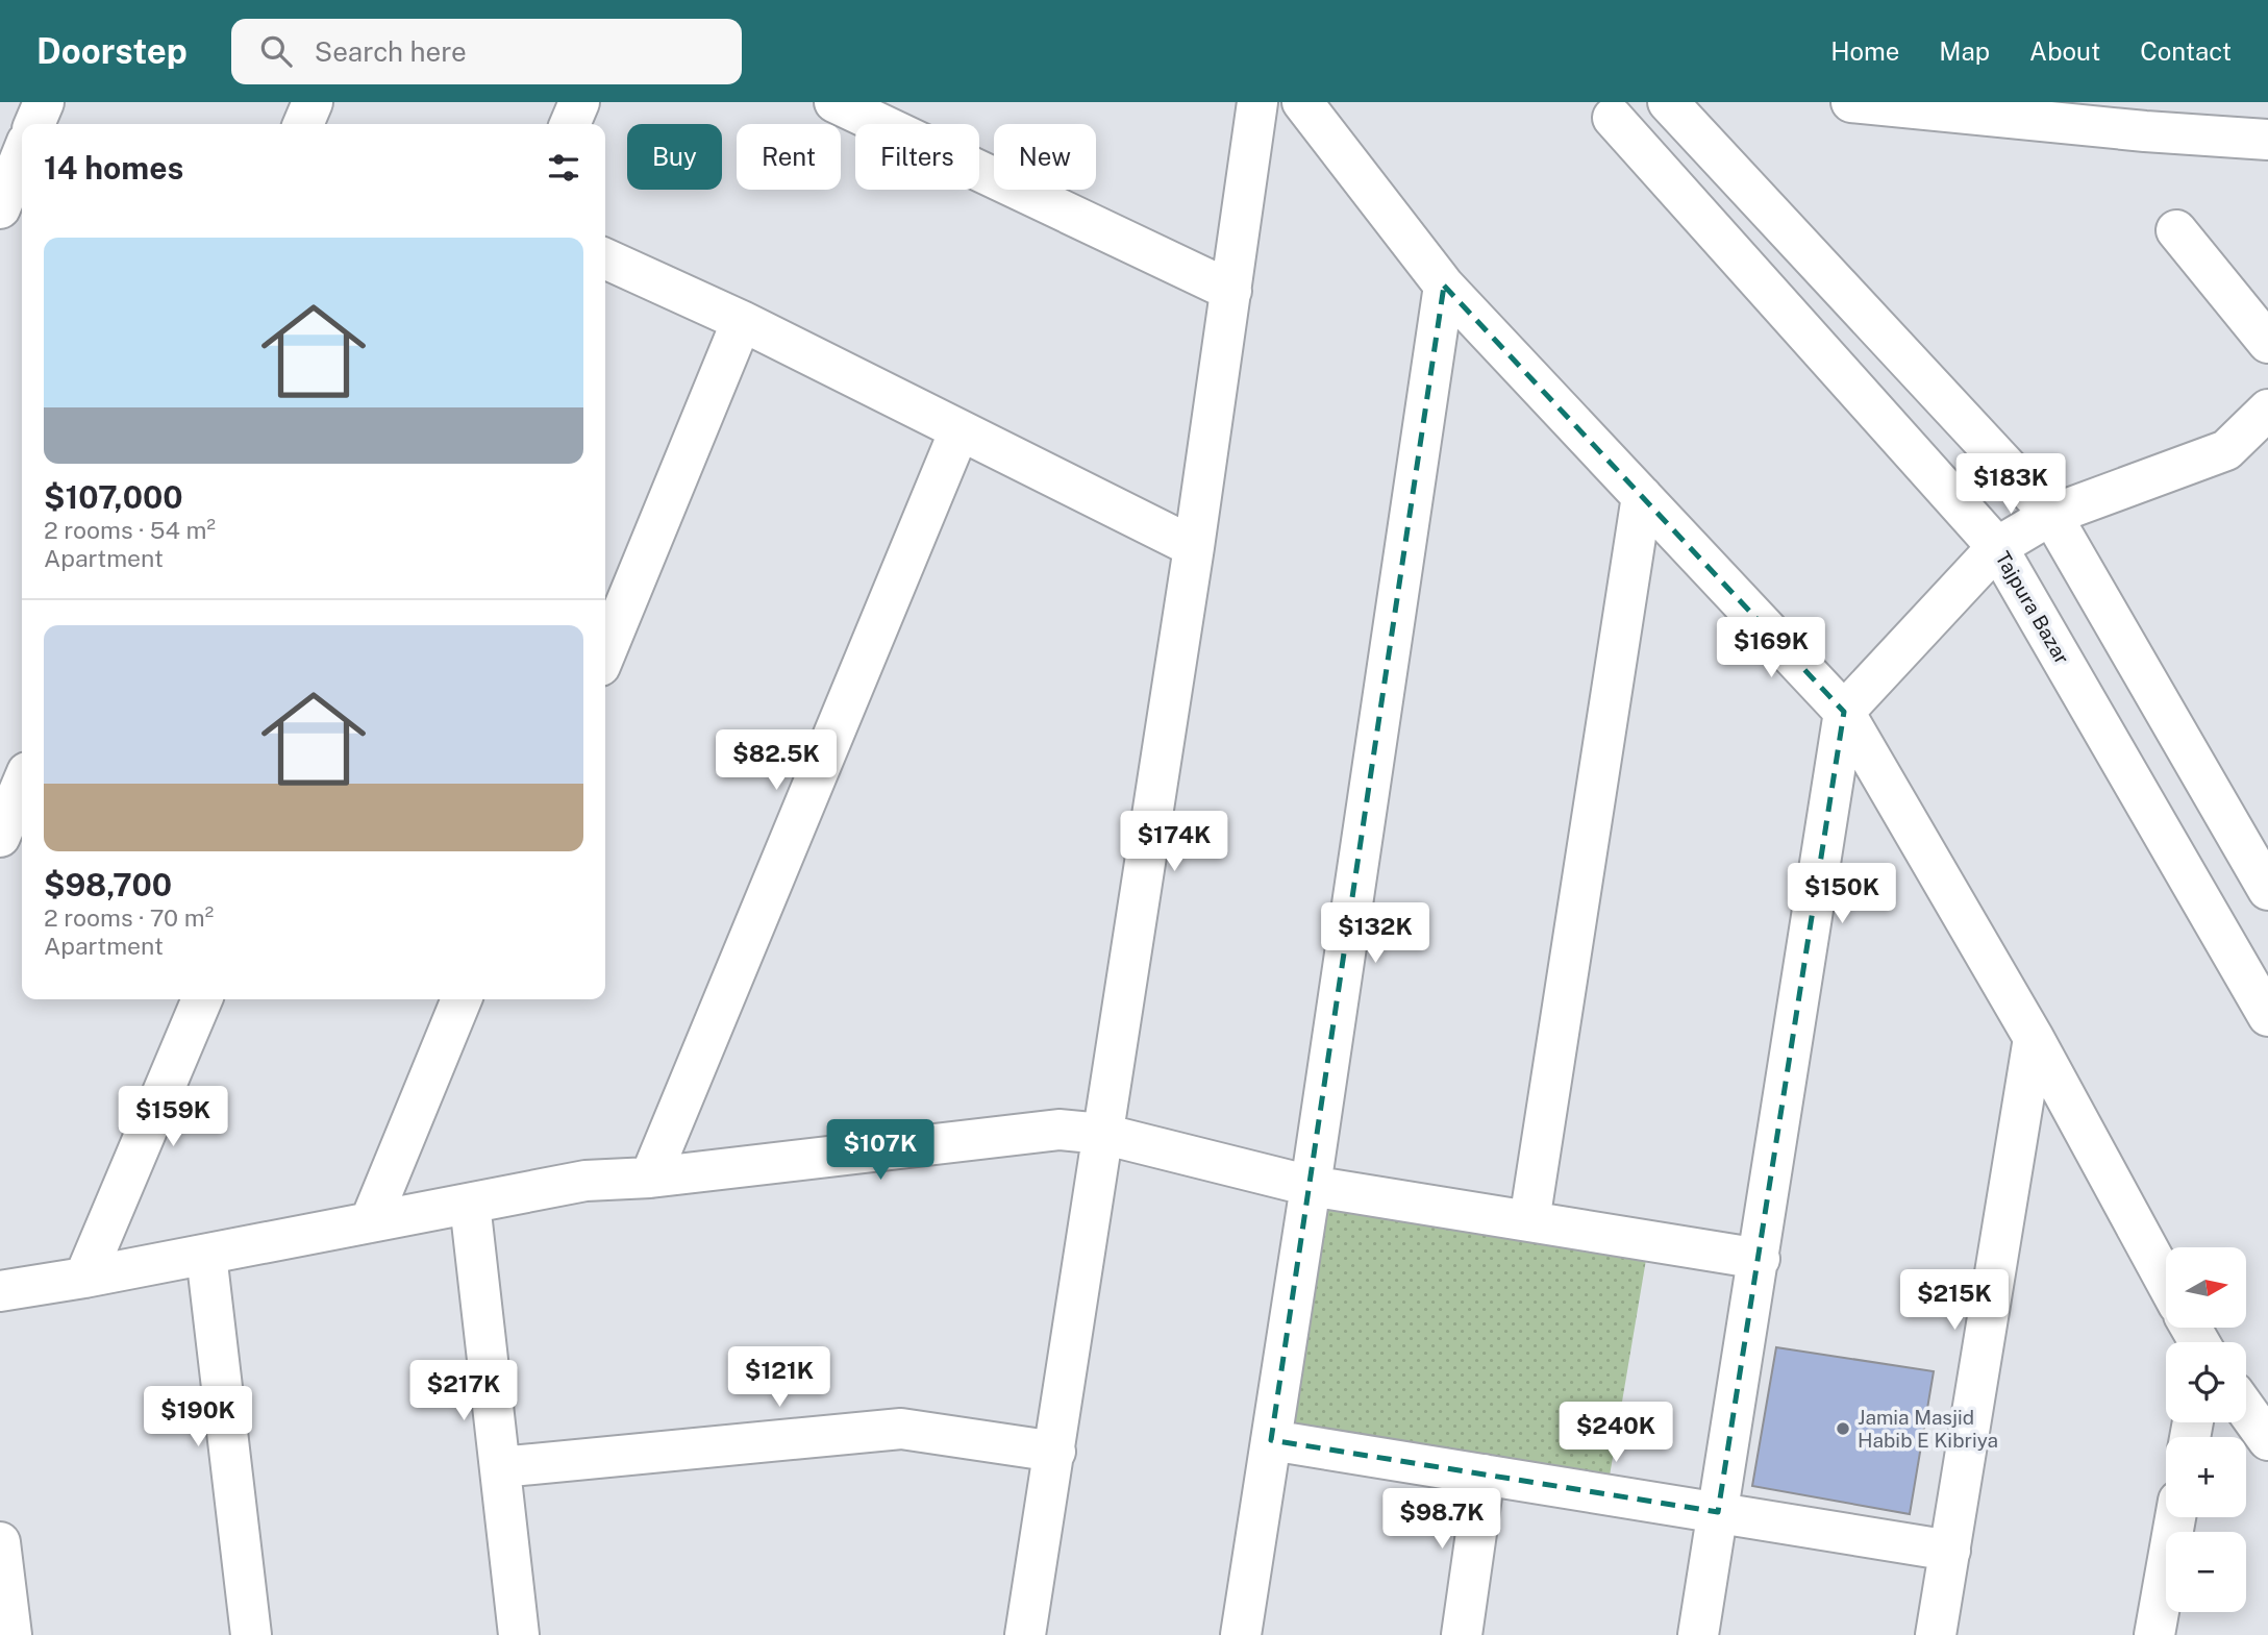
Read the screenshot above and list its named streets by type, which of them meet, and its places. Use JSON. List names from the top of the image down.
{
  "streets": {
    "street": ["Tajpura Bazar"]
  },
  "places": ["Jamia Masjid Habib E Kibriya"],
  "north": "right",
  "page": {
    "header": "Doorstep",
    "search": "Search here",
    "nav": [
      "Home",
      "Map",
      "About",
      "Contact"
    ],
    "chip": [
      "Buy",
      "Rent",
      "Filters",
      "New"
    ],
    "heading": "14 homes",
    "list": [
      {
        "name": "$107,000",
        "note": "2 rooms · 54 m² · Apartment"
      },
      {
        "name": "$98,700",
        "note": "2 rooms · 70 m² · Apartment"
      }
    ],
    "price": [
      "$183K",
      "$169K",
      "$82.5K",
      "$174K",
      "$150K",
      "$132K",
      "$159K",
      "$107K",
      "$215K",
      "$121K",
      "$217K",
      "$190K",
      "$240K",
      "$98.7K"
    ],
    "map_buttons": ["+", "−"]
  }
}
